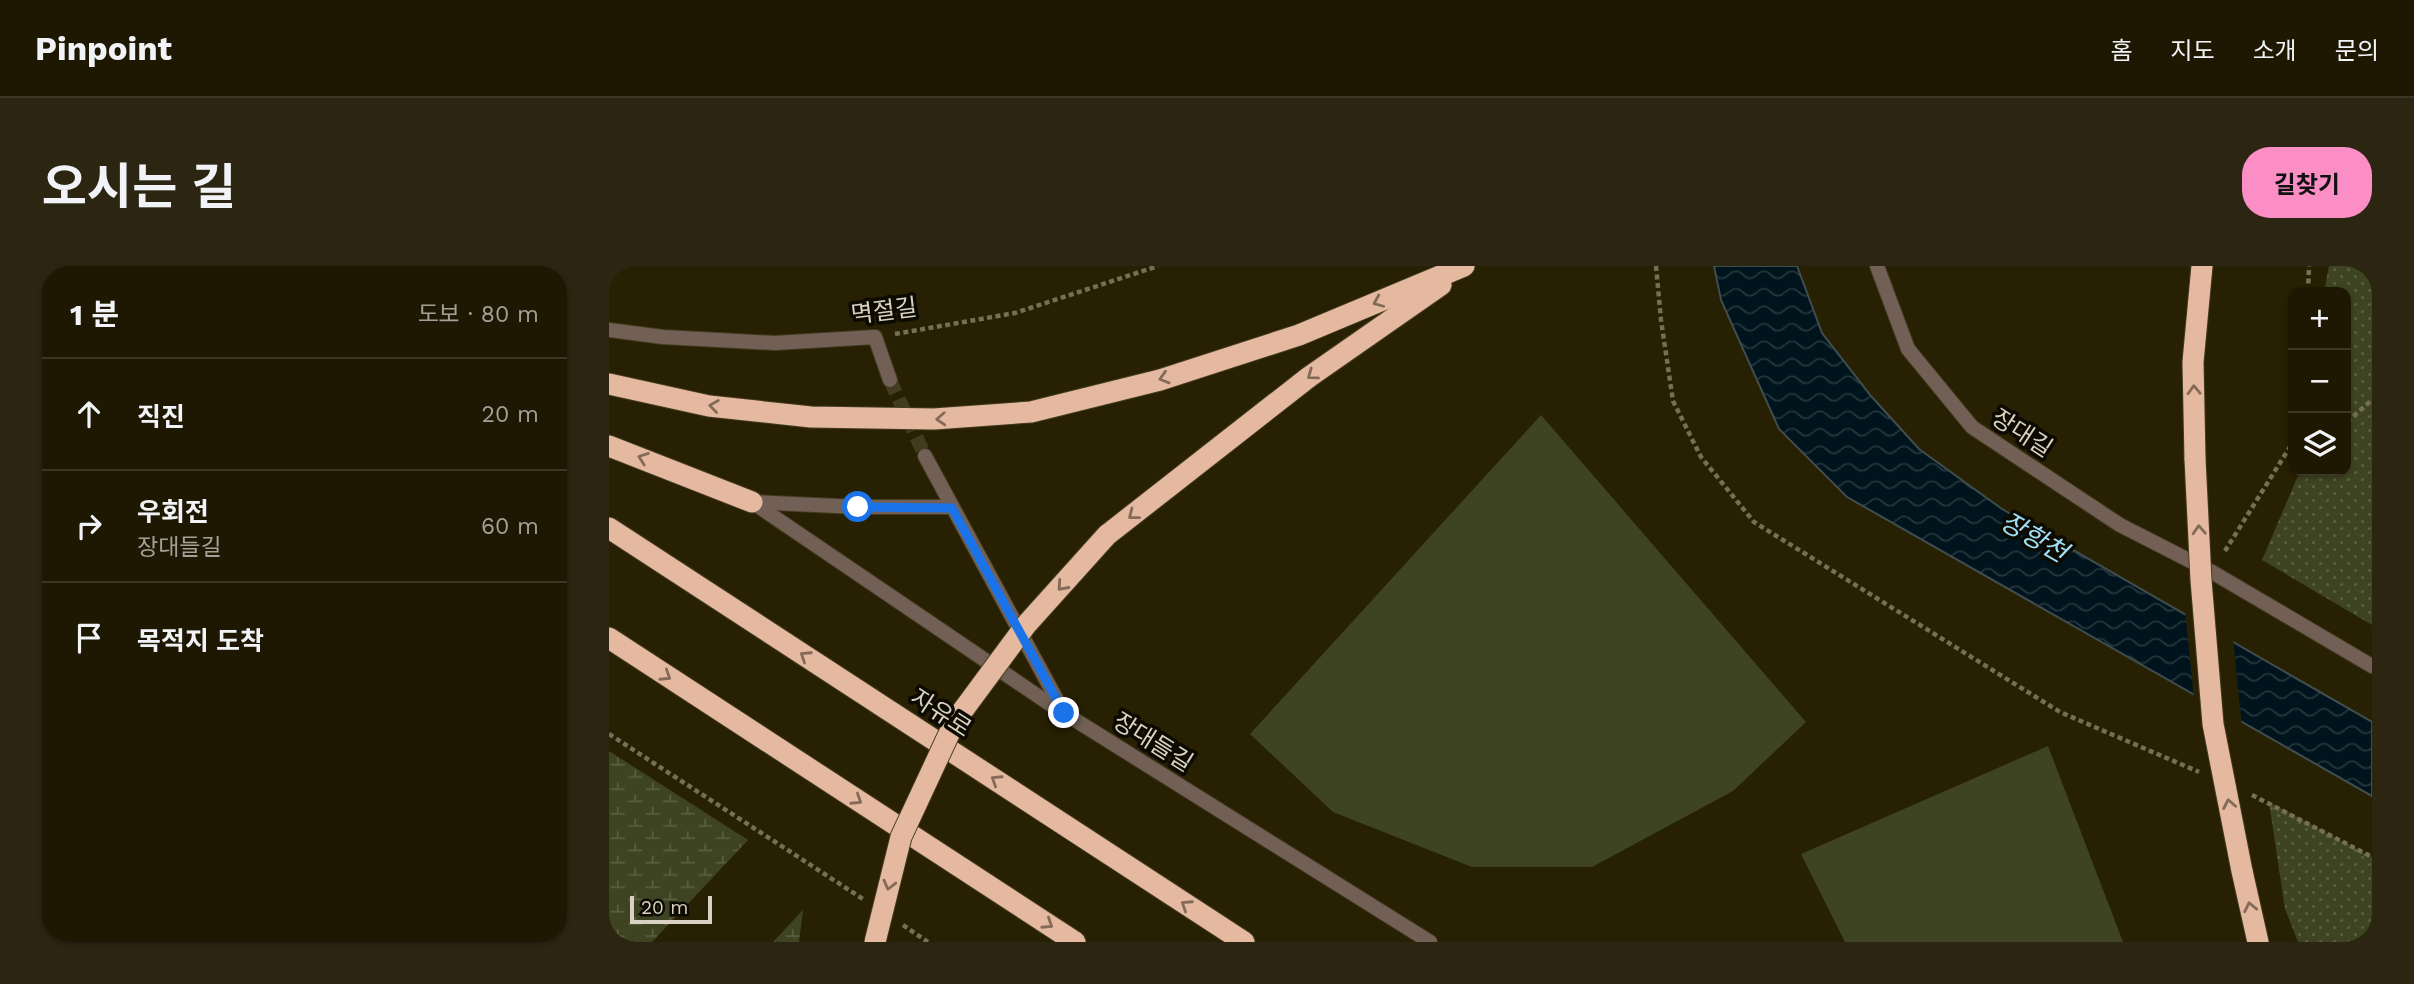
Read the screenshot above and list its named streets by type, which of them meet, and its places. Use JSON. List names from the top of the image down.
{
  "streets": {
    "highway": ["자유로"],
    "street": ["멱절길", "장대길", "장대들길"]
  },
  "water": ["장항천"],
  "scale_bar": "20 m",
  "page": {
    "header": "Pinpoint",
    "nav": [
      "홈",
      "지도",
      "소개",
      "문의"
    ],
    "title": "오시는 길",
    "buttons": "길찾기",
    "heading": ["1 분", "도보 · 80 m"],
    "map_buttons": ["+", "−"],
    "list": [
      ["직진", "20 m"],
      ["우회전", "장대들길", "60 m"],
      "목적지 도착"
    ],
    "scale": "20 m"
  }
}
